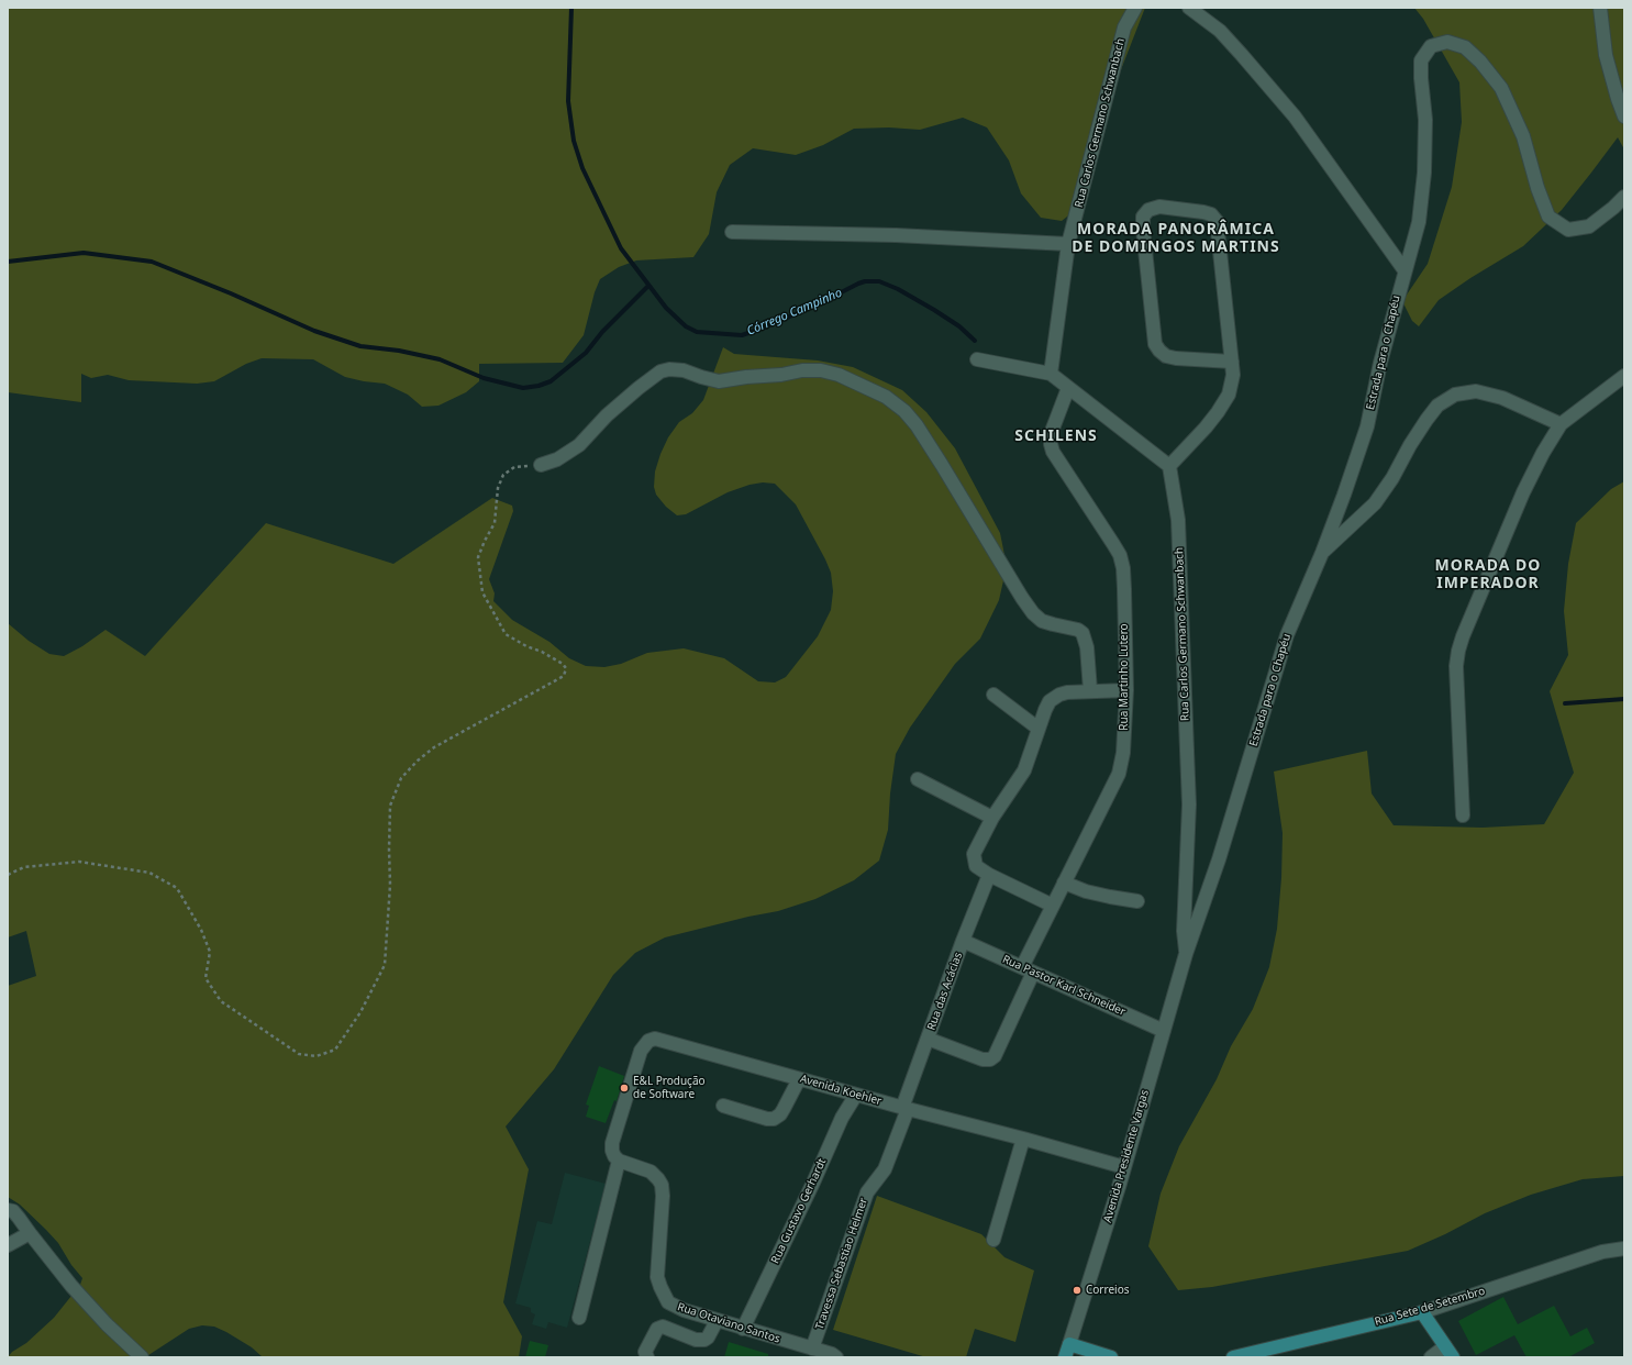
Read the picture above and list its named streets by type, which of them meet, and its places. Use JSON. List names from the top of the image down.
{
  "streets": {
    "main road": ["Avenida Presidente Vargas", "Rua Sete de Setembro"],
    "street": [
      "Rua Carlos Germano Schwanbach",
      "Estrada para o Chapéu",
      "Rua Martinho Lutero",
      "Rua Pastor Karl Schneider",
      "Rua das Acácias",
      "Avenida Koehler",
      "Rua Gustavo Gerhardt",
      "Travessa Sebastiao Helmer",
      "Rua Otaviano Santos"
    ]
  },
  "crossings": [
    ["Rua Carlos Germano Schwanbach", "Estrada para o Chapéu"],
    ["Rua Carlos Germano Schwanbach", "Avenida Presidente Vargas"],
    ["Estrada para o Chapéu", "Avenida Presidente Vargas"],
    ["Rua Martinho Lutero", "Rua Pastor Karl Schneider"],
    ["Rua Martinho Lutero", "Rua das Acácias"],
    ["Rua Pastor Karl Schneider", "Rua das Acácias"],
    ["Rua Pastor Karl Schneider", "Avenida Presidente Vargas"],
    ["Rua das Acácias", "Avenida Koehler"],
    ["Rua das Acácias", "Travessa Sebastiao Helmer"],
    ["Avenida Koehler", "Avenida Presidente Vargas"],
    ["Avenida Koehler", "Rua Gustavo Gerhardt"],
    ["Avenida Koehler", "Travessa Sebastiao Helmer"],
    ["Avenida Koehler", "Rua Otaviano Santos"],
    ["Rua Gustavo Gerhardt", "Rua Otaviano Santos"],
    ["Travessa Sebastiao Helmer", "Rua Otaviano Santos"]
  ],
  "districts": ["MORADA PANORÂMICA DE DOMINGOS MARTINS", "SCHILENS", "MORADA DO IMPERADOR"],
  "water": ["Córrego Campinho"],
  "places": ["E&L Produção de Software", "Correios"]
}
